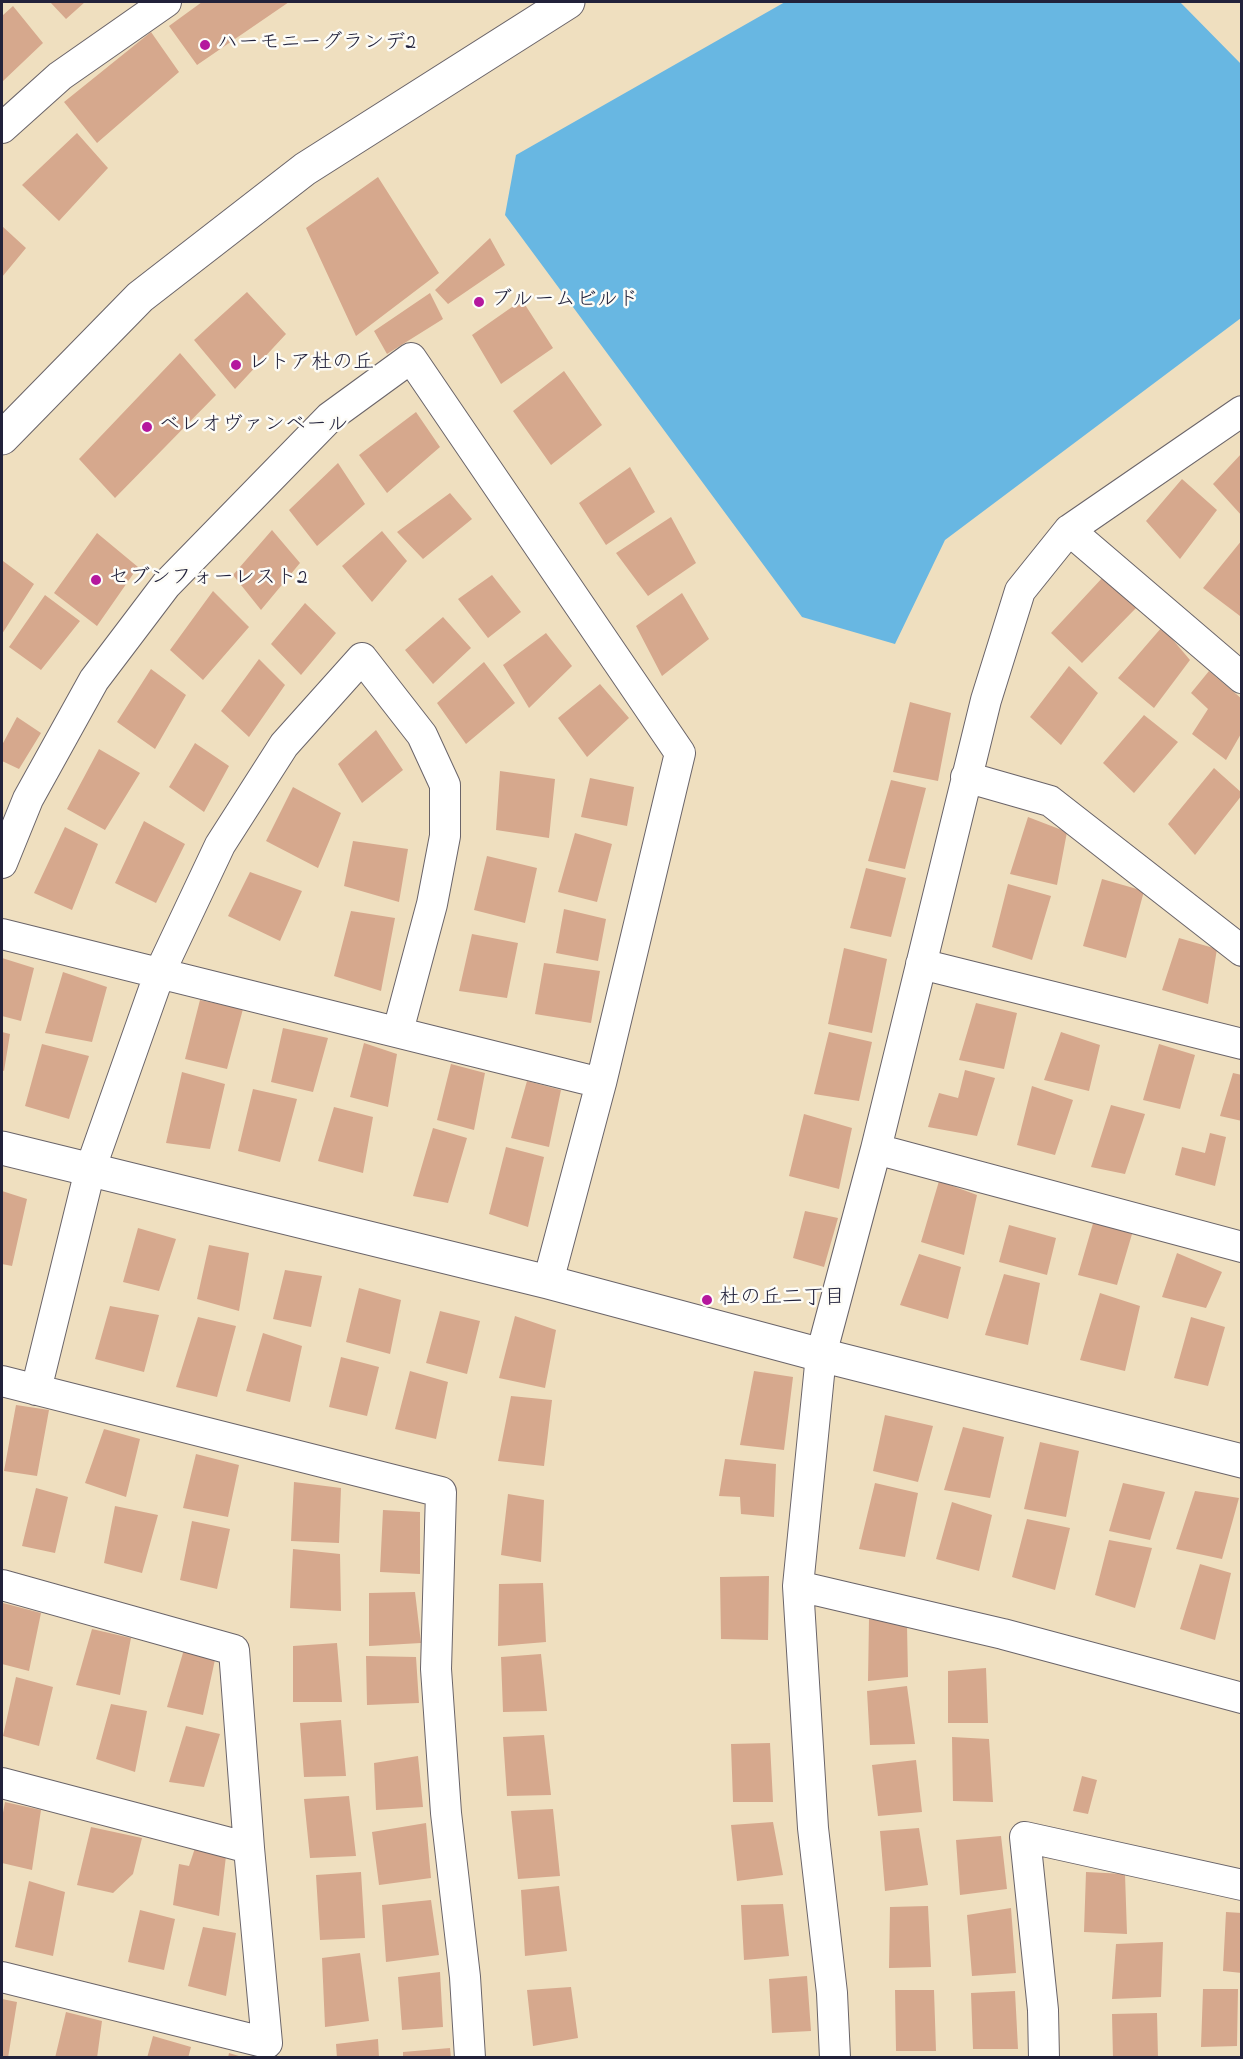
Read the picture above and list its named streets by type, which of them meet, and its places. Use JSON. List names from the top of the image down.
{
  "places": [
    "ハーモニーグランデ2",
    "ブルームビルド",
    "レトア杜の丘",
    "ベレオヴァンベール",
    "セブンフォーレスト2",
    "杜の丘二丁目"
  ]
}
